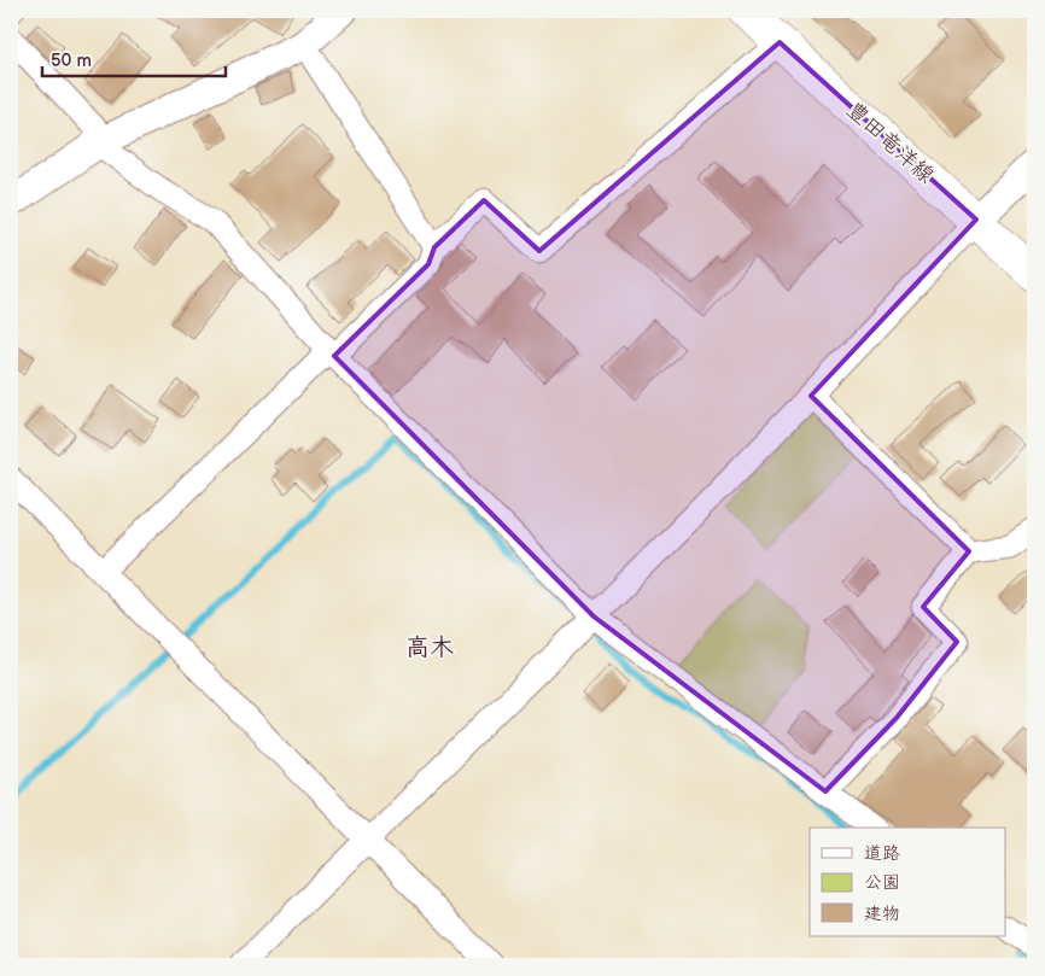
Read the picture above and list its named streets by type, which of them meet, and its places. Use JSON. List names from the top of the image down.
{
  "streets": {
    "main road": ["豊田竜洋線"]
  },
  "districts": ["高木"],
  "legend": ["道路", "公園", "建物"],
  "scale_bar": "50 m"
}
